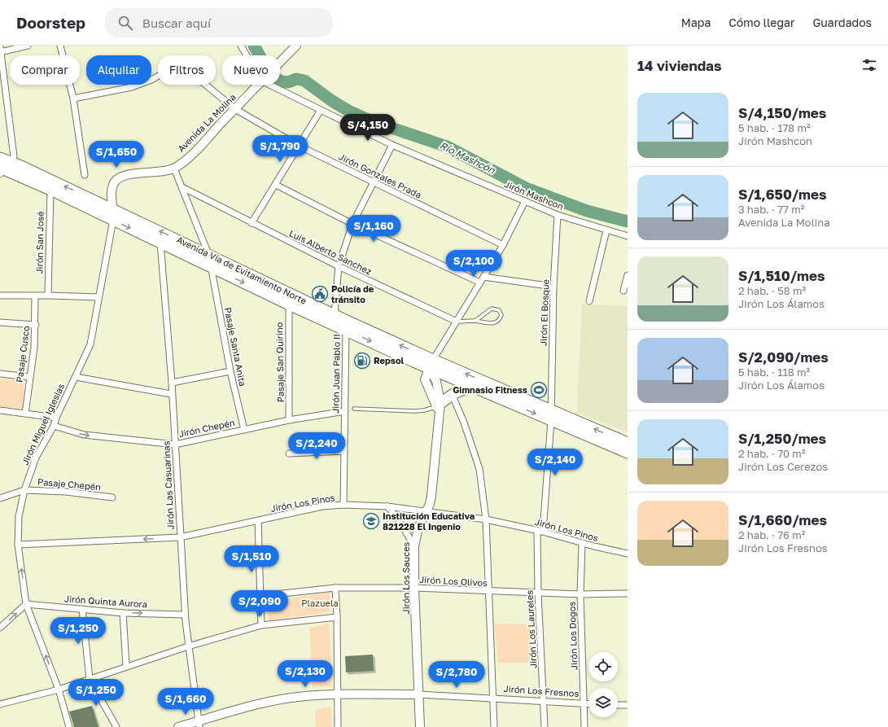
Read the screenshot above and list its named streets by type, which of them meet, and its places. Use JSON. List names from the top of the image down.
{
  "streets": {
    "highway": ["Avenida Vía de Evitamiento Norte"],
    "street": [
      "Avenida La Molina",
      "Jirón Gonzales Prada",
      "Jirón Mashcon",
      "Jirón San José",
      "Luis Alberto Sanchez",
      "Jirón El Bosque",
      "Pasaje Santa Anita",
      "Pasaje Cusco",
      "Pasaje San Quirino",
      "Jirón Juan Pablo II",
      "Jirón Miguel Iglesias",
      "Jirón Chepén",
      "Pasaje Chepén",
      "Jirón Las Casuarinas",
      "Jirón Los Pinos",
      "Jirón Los Sauces",
      "Jirón Los Olivos",
      "Jirón Quinta Aurora",
      "Jirón Los Laureles",
      "Jirón Los Dogos",
      "Jirón Los Fresnos"
    ]
  },
  "crossings": [
    ["Avenida La Molina", "Jirón Gonzales Prada"],
    ["Avenida La Molina", "Avenida Vía de Evitamiento Norte"],
    ["Avenida La Molina", "Pasaje Santa Anita"],
    ["Avenida La Molina", "Jirón Miguel Iglesias"],
    ["Jirón Mashcon", "Jirón El Bosque"],
    ["Jirón San José", "Avenida Vía de Evitamiento Norte"],
    ["Luis Alberto Sanchez", "Pasaje Santa Anita"],
    ["Avenida Vía de Evitamiento Norte", "Jirón El Bosque"],
    ["Avenida Vía de Evitamiento Norte", "Pasaje Santa Anita"],
    ["Avenida Vía de Evitamiento Norte", "Pasaje San Quirino"],
    ["Avenida Vía de Evitamiento Norte", "Jirón Juan Pablo II"],
    ["Avenida Vía de Evitamiento Norte", "Jirón Miguel Iglesias"],
    ["Avenida Vía de Evitamiento Norte", "Jirón Las Casuarinas"],
    ["Avenida Vía de Evitamiento Norte", "Jirón Los Sauces"],
    ["Jirón El Bosque", "Jirón Los Pinos"],
    ["Jirón El Bosque", "Jirón Los Laureles"],
    ["Pasaje Santa Anita", "Jirón Chepén"],
    ["Pasaje San Quirino", "Jirón Chepén"],
    ["Jirón Juan Pablo II", "Jirón Chepén"],
    ["Jirón Juan Pablo II", "Jirón Los Pinos"],
    ["Jirón Miguel Iglesias", "Jirón Chepén"],
    ["Jirón Miguel Iglesias", "Pasaje Chepén"],
    ["Jirón Miguel Iglesias", "Jirón Los Pinos"],
    ["Jirón Miguel Iglesias", "Jirón Quinta Aurora"],
    ["Jirón Chepén", "Jirón Las Casuarinas"],
    ["Jirón Las Casuarinas", "Jirón Los Pinos"],
    ["Jirón Las Casuarinas", "Jirón Quinta Aurora"],
    ["Jirón Las Casuarinas", "Jirón Los Fresnos"],
    ["Jirón Los Pinos", "Jirón Los Sauces"],
    ["Jirón Los Pinos", "Jirón Los Laureles"],
    ["Jirón Los Pinos", "Jirón Los Dogos"],
    ["Jirón Los Sauces", "Jirón Los Olivos"],
    ["Jirón Los Sauces", "Jirón Los Fresnos"],
    ["Jirón Los Olivos", "Jirón Los Laureles"],
    ["Jirón Los Olivos", "Jirón Los Dogos"],
    ["Jirón Los Laureles", "Jirón Los Fresnos"],
    ["Jirón Los Dogos", "Jirón Los Fresnos"]
  ],
  "one_way": ["Jirón Chepén"],
  "water": ["Río Mashcón"],
  "parks": ["Plazuela"],
  "places": {
    "public building": ["Policía de tránsito"],
    "fuel station": ["Repsol"],
    "sports": ["Gimnasio Fitness"],
    "school or university": ["Institución Educativa 821228 El Ingenio"]
  },
  "page": {
    "header": "Doorstep",
    "search": "Buscar aquí",
    "nav": ["Mapa", "Cómo llegar", "Guardados"],
    "heading": "14 viviendas",
    "chip": [
      "Comprar",
      "Alquilar",
      "Filtros",
      "Nuevo"
    ],
    "list": [
      {
        "name": "S/4,150/mes",
        "note": "5 hab. · 178 m² · Jirón Mashcon"
      },
      {
        "name": "S/1,650/mes",
        "note": "3 hab. · 77 m² · Avenida La Molina"
      },
      {
        "name": "S/1,510/mes",
        "note": "2 hab. · 58 m² · Jirón Los Álamos"
      },
      {
        "name": "S/2,090/mes",
        "note": "5 hab. · 118 m² · Jirón Los Álamos"
      },
      {
        "name": "S/1,250/mes",
        "note": "2 hab. · 70 m² · Jirón Los Cerezos"
      },
      {
        "name": "S/1,660/mes",
        "note": "2 hab. · 76 m² · Jirón Los Fresnos"
      }
    ],
    "price": [
      "S/4,150",
      "S/1,790",
      "S/1,650",
      "S/1,160",
      "S/2,100",
      "S/2,240",
      "S/2,140",
      "S/1,510",
      "S/2,090",
      "S/1,250",
      "S/2,130",
      "S/2,780",
      "S/1,250",
      "S/1,660"
    ]
  }
}
